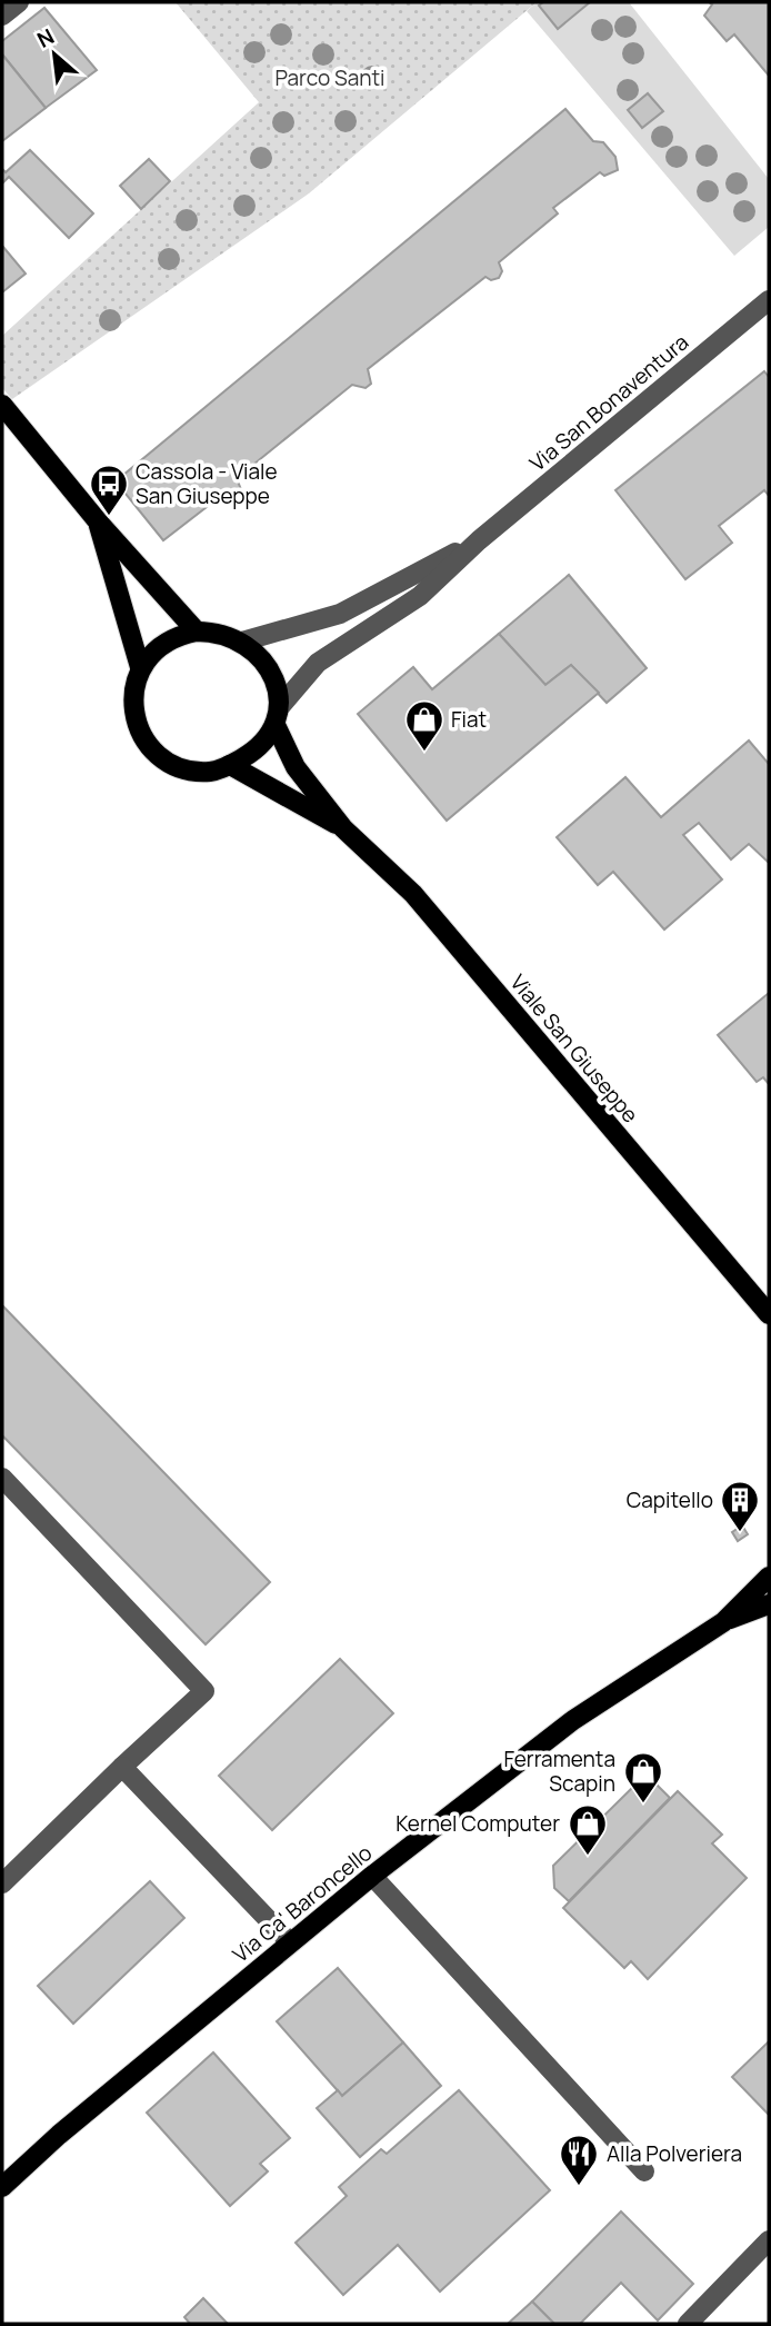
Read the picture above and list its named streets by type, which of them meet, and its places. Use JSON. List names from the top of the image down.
{
  "streets": {
    "main road": ["Viale San Giuseppe", "Via Ca' Baroncello"],
    "street": ["Via San Bonaventura"]
  },
  "crossings": [
    ["Via San Bonaventura", "Viale San Giuseppe"]
  ],
  "parks": ["Parco Santi"],
  "places": {
    "bus stop": ["Cassola - Viale San Giuseppe"],
    "shop": ["Fiat", "Ferramenta Scapin", "Kernel Computer"],
    "building": ["Capitello"],
    "restaurant": ["Alla Polveriera"]
  },
  "north": "top left"
}
